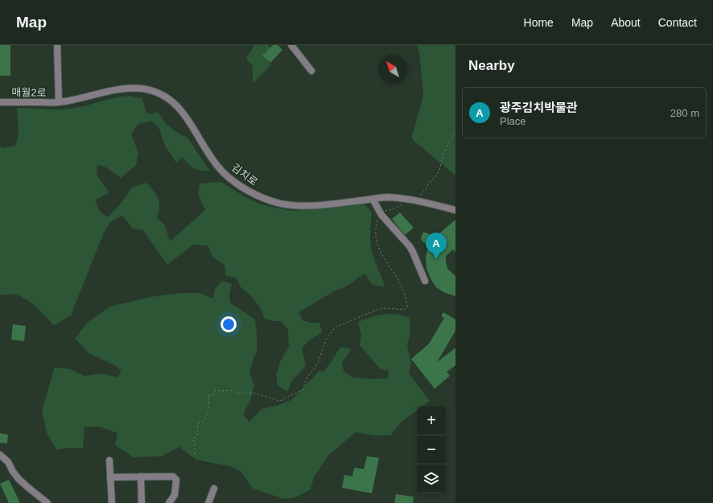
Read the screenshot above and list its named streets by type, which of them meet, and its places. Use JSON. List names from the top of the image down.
{
  "streets": {
    "street": ["매월2로", "김치로"]
  },
  "crossings": [
    ["매월2로", "김치로"]
  ],
  "north": "top left",
  "page": {
    "header": "Map",
    "nav": [
      "Home",
      "Map",
      "About",
      "Contact"
    ],
    "heading": "Nearby",
    "list": [
      {
        "mark": "A",
        "name": "광주김치박물관",
        "note": "Place",
        "value": "280 m"
      }
    ],
    "pins": "A",
    "map_buttons": ["+", "−"]
  }
}
